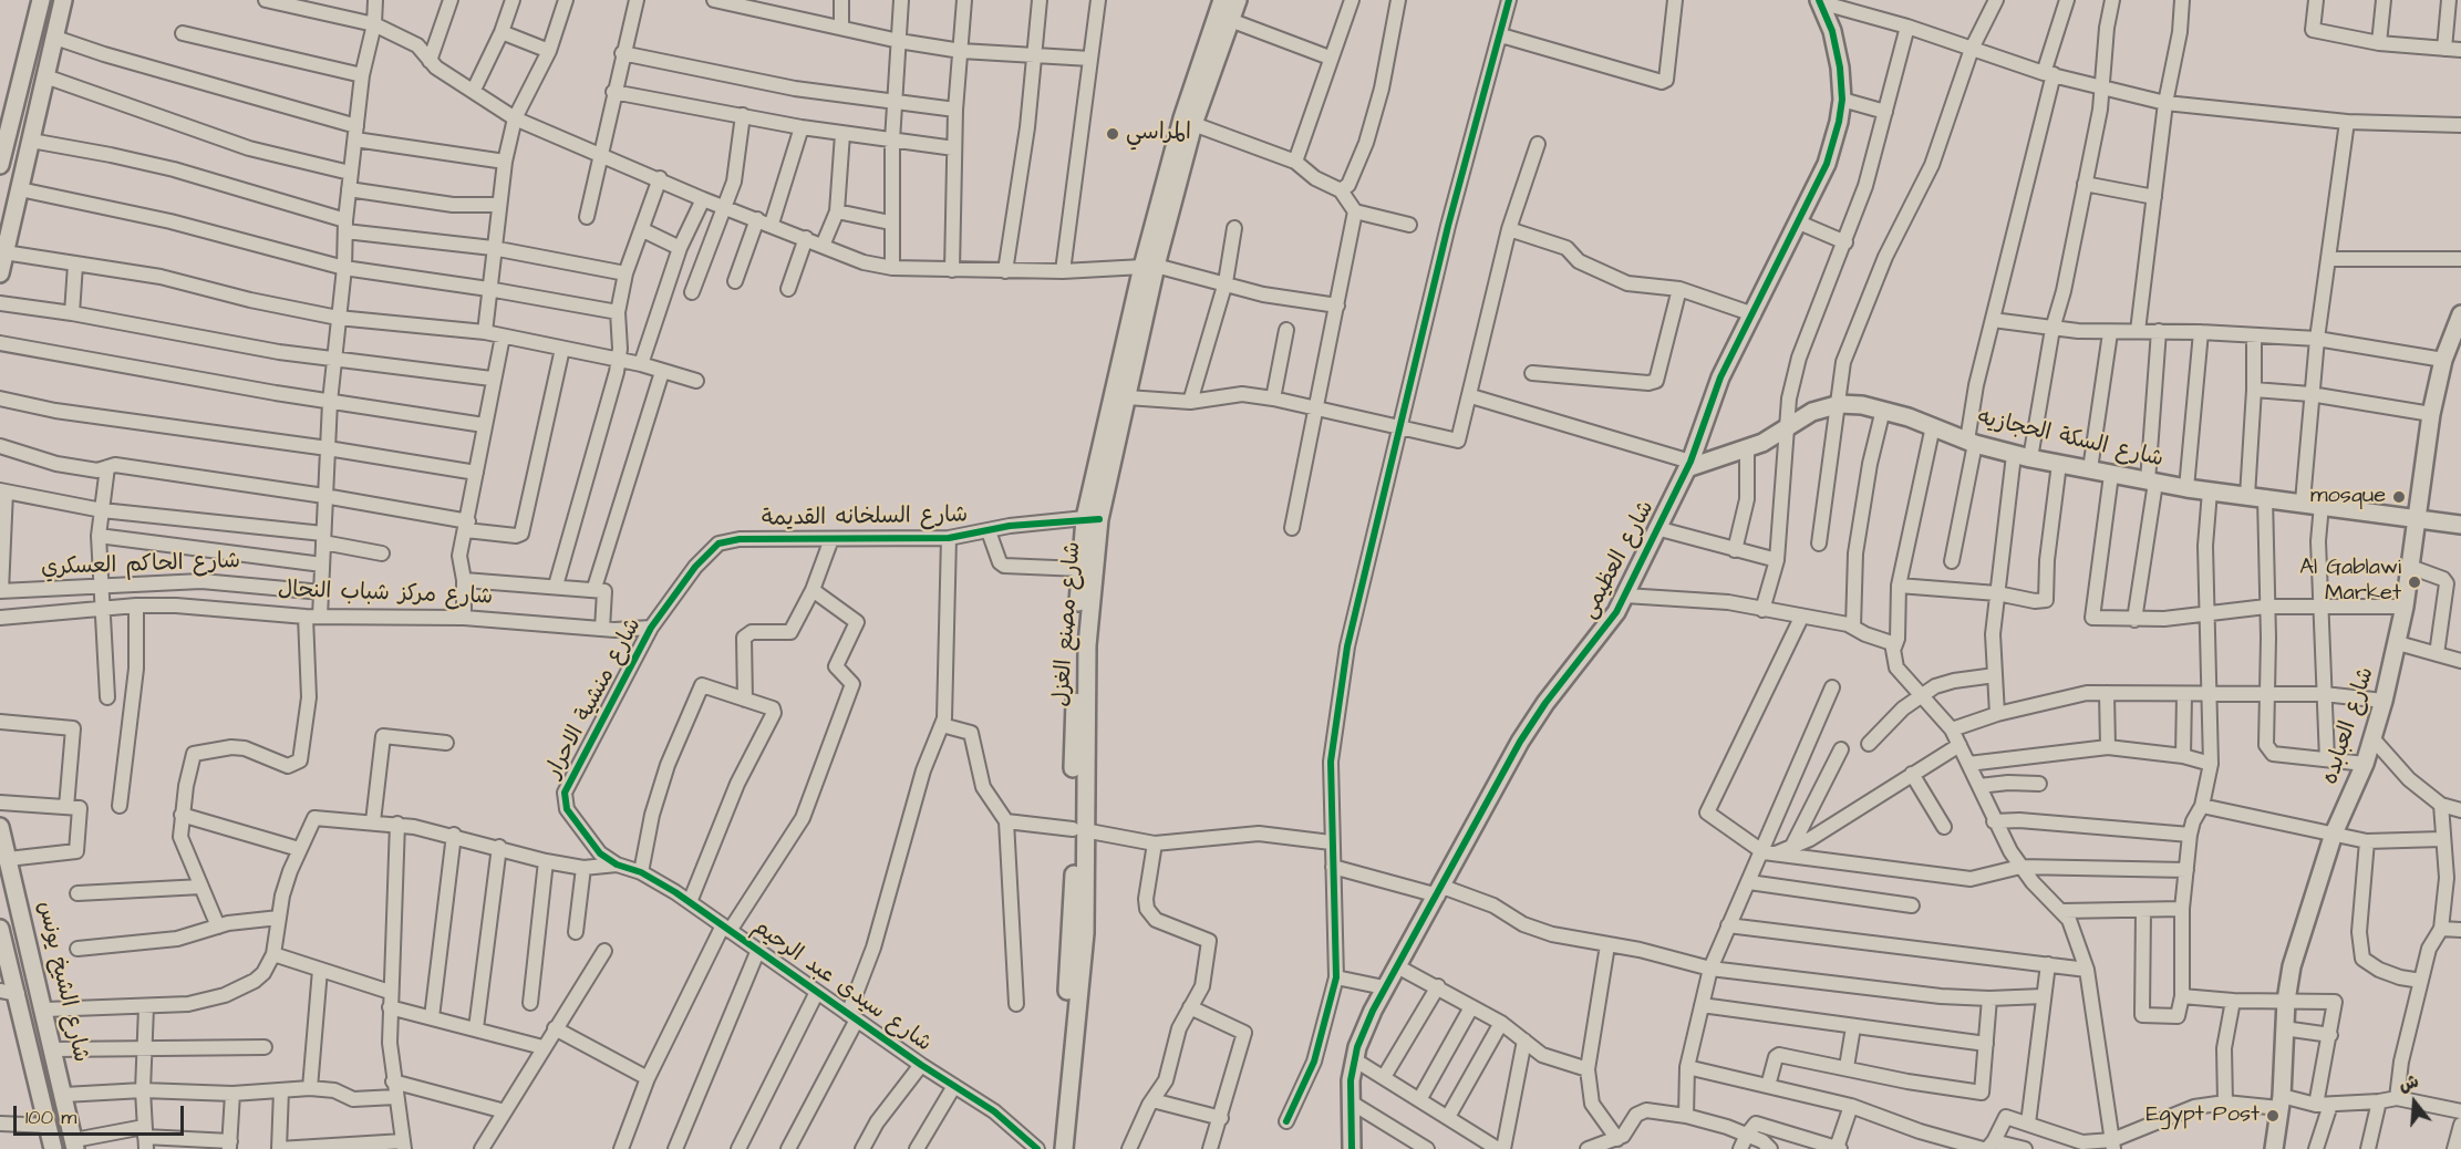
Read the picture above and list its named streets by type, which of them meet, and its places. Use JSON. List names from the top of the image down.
{
  "streets": {
    "street": [
      "شارع السكة الحجازيه",
      "شارع السلخانه القديمة",
      "شارع العظيمى",
      "شارع الحاكم العسكري",
      "شارع مركز شباب النحال",
      "شارع مصنع الغزل",
      "شارع منشية الاحرار",
      "شارع العبابده",
      "شارع الشيخ يونس",
      "شارع سيدى عبد الرحيم"
    ]
  },
  "crossings": [
    ["شارع السكة الحجازيه", "شارع العظيمى"],
    ["شارع السكة الحجازيه", "شارع العبابده"],
    ["شارع السلخانه القديمة", "شارع مصنع الغزل"],
    ["شارع السلخانه القديمة", "شارع منشية الاحرار"],
    ["شارع مركز شباب النحال", "شارع منشية الاحرار"],
    ["شارع منشية الاحرار", "شارع سيدى عبد الرحيم"]
  ],
  "places": [
    "المراسي",
    "mosque",
    "Al Gablawi Market",
    "Egypt Post"
  ],
  "scale_bar": "100 m",
  "north": "top"
}
